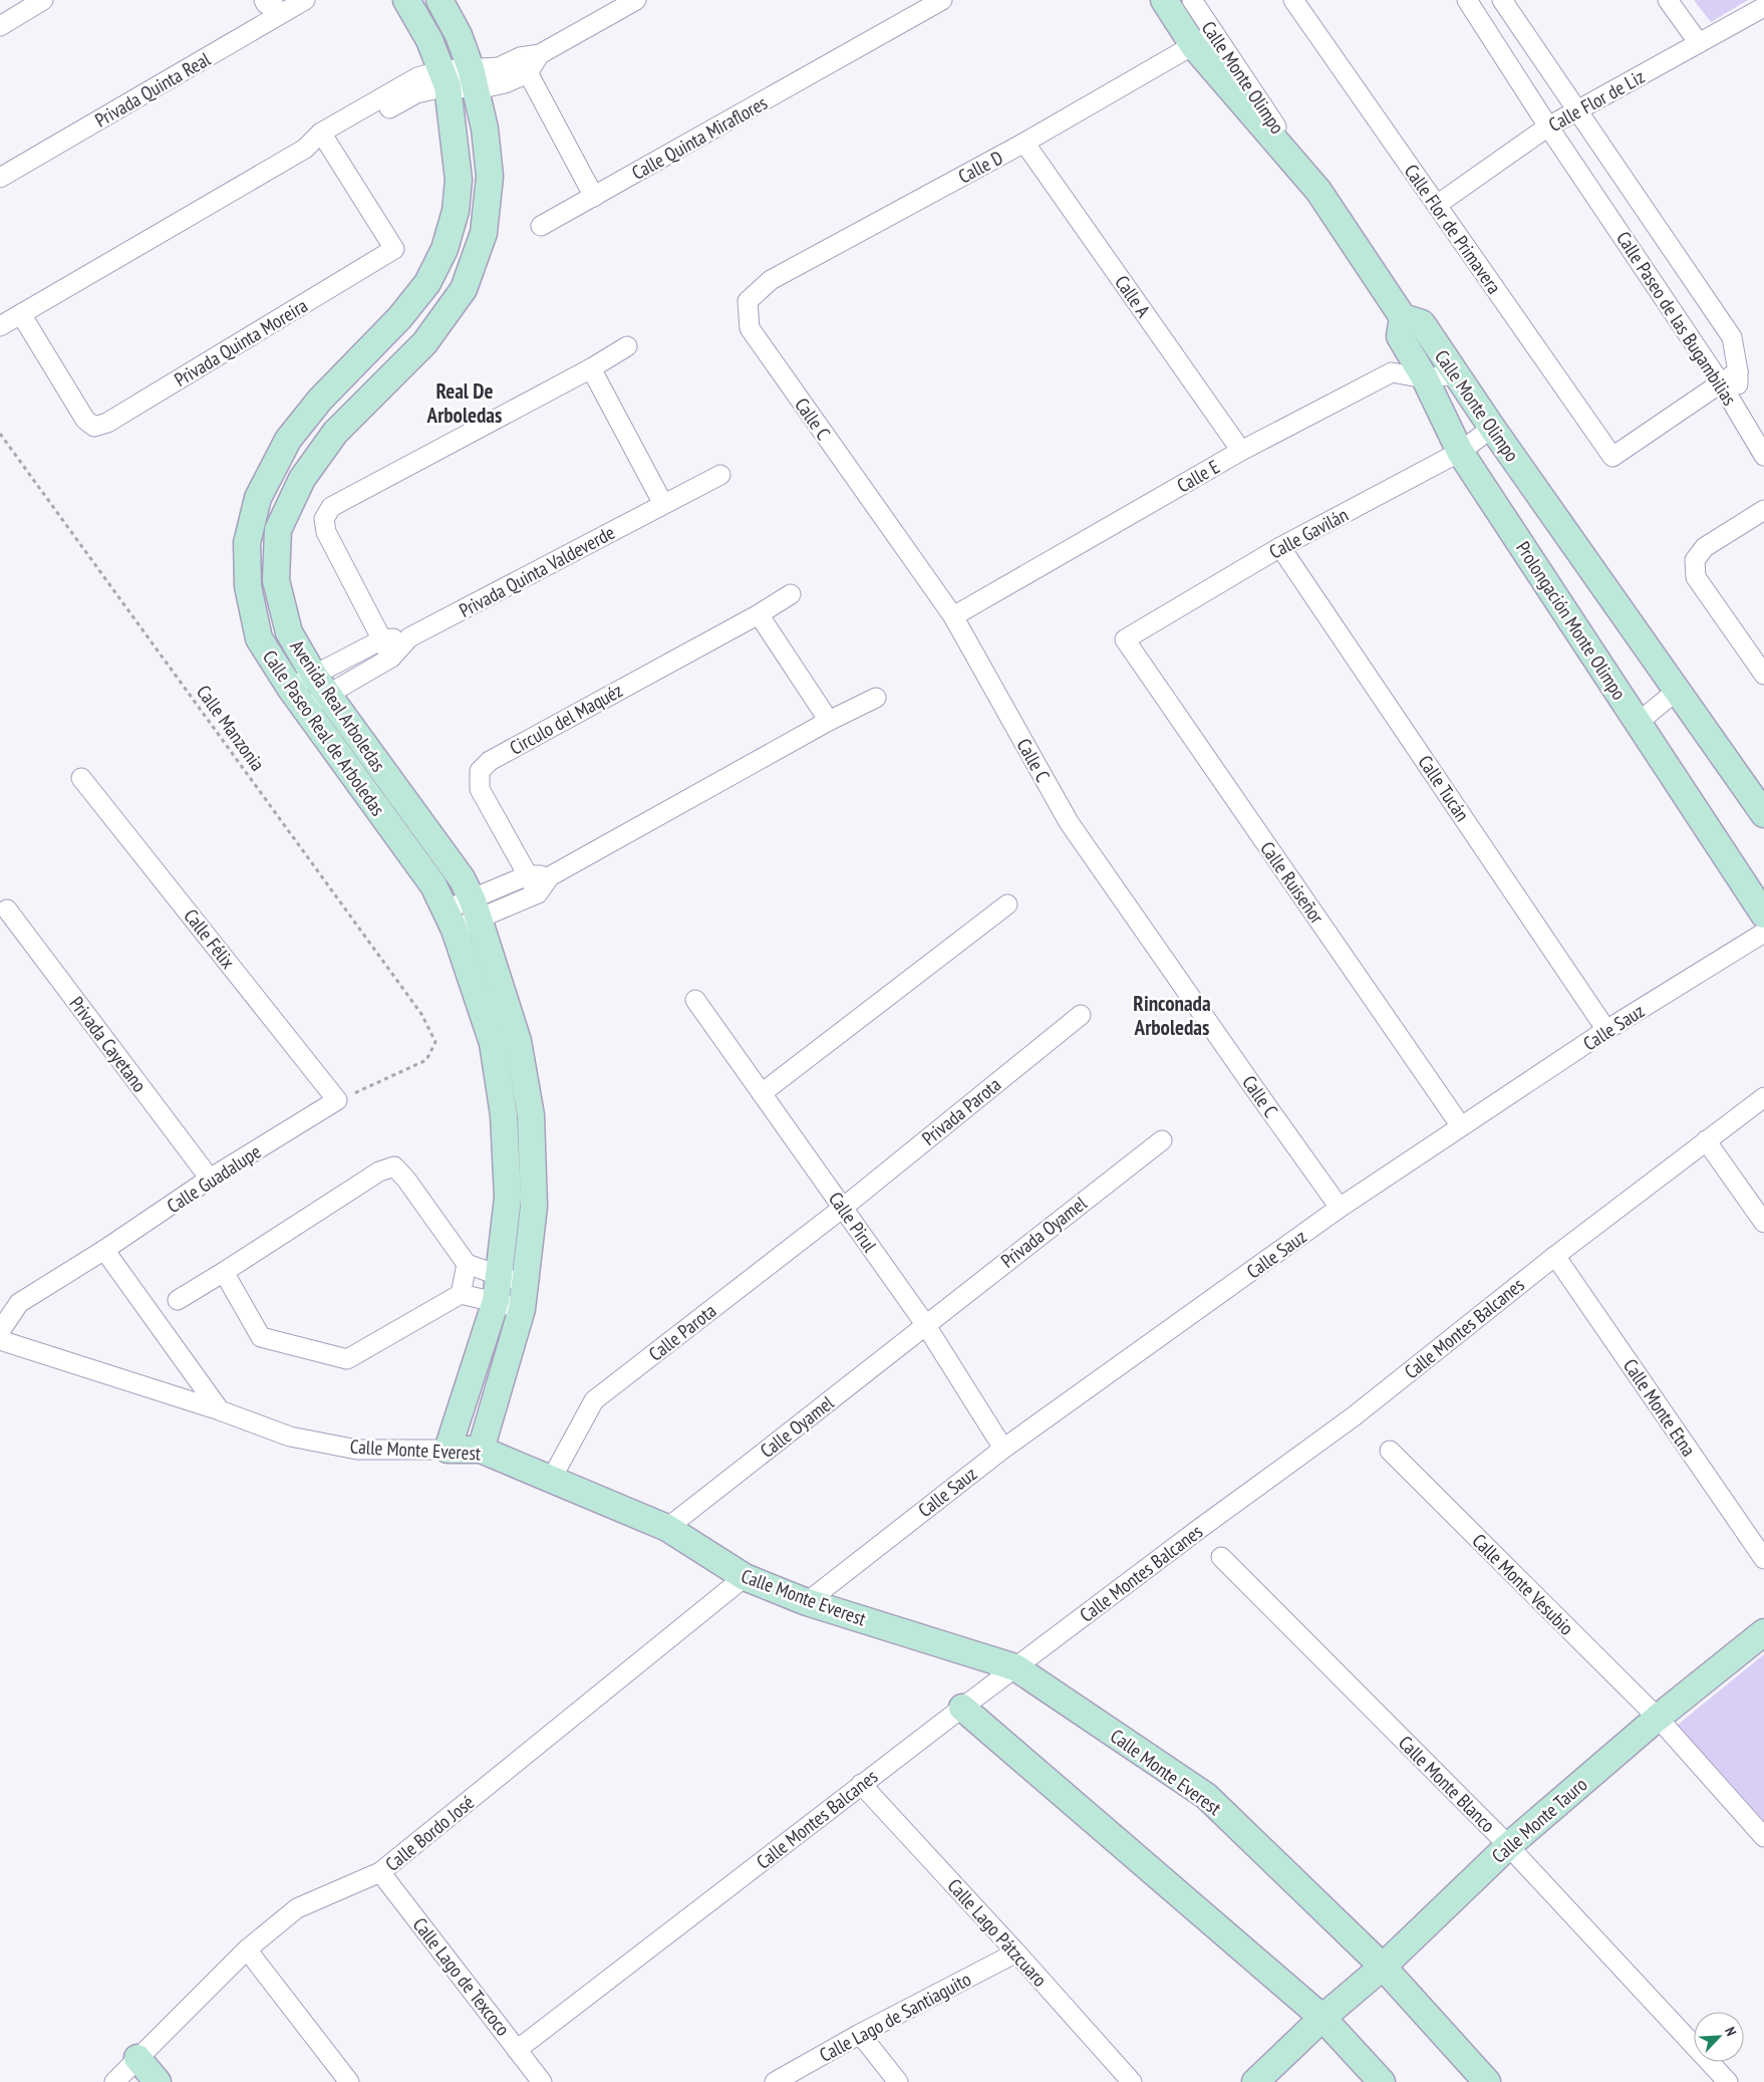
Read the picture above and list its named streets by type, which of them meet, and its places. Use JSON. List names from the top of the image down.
{
  "streets": {
    "street": [
      "Calle Monte Olimpo",
      "Privada Quinta Real",
      "Calle Flor de Liz",
      "Calle Quinta Miraflores",
      "Calle D",
      "Calle Flor de Primavera",
      "Calle A",
      "Calle Paseo de las Bugambilias",
      "Privada Quinta Moreira",
      "Calle C",
      "Calle E",
      "Calle Gavilán",
      "Privada Quinta Valdeverde",
      "Prolongación Monte Olimpo",
      "Avenida Real Arboledas",
      "Circulo del Maquéz",
      "Calle Paseo Real de Arboledas",
      "Calle Tucán",
      "Calle Ruiseñor",
      "Calle Félix",
      "Calle Sauz",
      "Privada Cayetano",
      "Privada Parota",
      "Calle Guadalupe",
      "Calle Pirul",
      "Privada Oyamel",
      "Calle Montes Balcanes",
      "Calle Parota",
      "Calle Monte Etna",
      "Calle Oyamel",
      "Calle Monte Everest",
      "Calle Monte Vesubio",
      "Calle Monte Blanco",
      "Calle Monte Tauro",
      "Calle Bordo José",
      "Calle Lago Pátzcuaro",
      "Calle Lago de Texcoco",
      "Calle Lago de Santiaguito"
    ],
    "path": ["Calle Manzonia"]
  },
  "crossings": [
    ["Calle Monte Olimpo", "Calle D"],
    ["Calle Monte Olimpo", "Calle E"],
    ["Calle Monte Olimpo", "Calle Gavilán"],
    ["Calle Monte Olimpo", "Prolongación Monte Olimpo"],
    ["Calle Flor de Liz", "Calle Flor de Primavera"],
    ["Calle Flor de Liz", "Calle Paseo de las Bugambilias"],
    ["Calle D", "Calle A"],
    ["Calle D", "Calle C"],
    ["Calle Flor de Primavera", "Calle Paseo de las Bugambilias"],
    ["Calle A", "Calle E"],
    ["Calle C", "Calle E"],
    ["Calle C", "Calle Sauz"],
    ["Calle E", "Prolongación Monte Olimpo"],
    ["Calle Gavilán", "Prolongación Monte Olimpo"],
    ["Calle Gavilán", "Calle Tucán"],
    ["Calle Gavilán", "Calle Ruiseñor"],
    ["Privada Quinta Valdeverde", "Avenida Real Arboledas"],
    ["Privada Quinta Valdeverde", "Calle Paseo Real de Arboledas"],
    ["Avenida Real Arboledas", "Calle Monte Everest"],
    ["Calle Manzonia", "Calle Félix"],
    ["Calle Manzonia", "Calle Guadalupe"],
    ["Calle Paseo Real de Arboledas", "Calle Monte Everest"],
    ["Calle Tucán", "Calle Sauz"],
    ["Calle Ruiseñor", "Calle Sauz"],
    ["Calle Félix", "Calle Guadalupe"],
    ["Calle Sauz", "Calle Pirul"],
    ["Calle Sauz", "Calle Monte Everest"],
    ["Privada Cayetano", "Calle Guadalupe"],
    ["Privada Parota", "Calle Pirul"],
    ["Privada Parota", "Calle Parota"],
    ["Calle Pirul", "Privada Oyamel"],
    ["Calle Pirul", "Calle Parota"],
    ["Calle Pirul", "Calle Oyamel"],
    ["Privada Oyamel", "Calle Oyamel"],
    ["Calle Montes Balcanes", "Calle Monte Etna"],
    ["Calle Montes Balcanes", "Calle Monte Everest"],
    ["Calle Montes Balcanes", "Calle Lago Pátzcuaro"],
    ["Calle Montes Balcanes", "Calle Lago de Texcoco"],
    ["Calle Parota", "Calle Monte Everest"],
    ["Calle Oyamel", "Calle Monte Everest"],
    ["Calle Monte Everest", "Calle Monte Tauro"],
    ["Calle Monte Everest", "Calle Bordo José"],
    ["Calle Monte Vesubio", "Calle Monte Tauro"],
    ["Calle Monte Blanco", "Calle Monte Tauro"],
    ["Calle Bordo José", "Calle Lago de Texcoco"],
    ["Calle Lago Pátzcuaro", "Calle Lago de Santiaguito"]
  ],
  "districts": ["Real De Arboledas", "Rinconada Arboledas"],
  "north": "top right"
}
